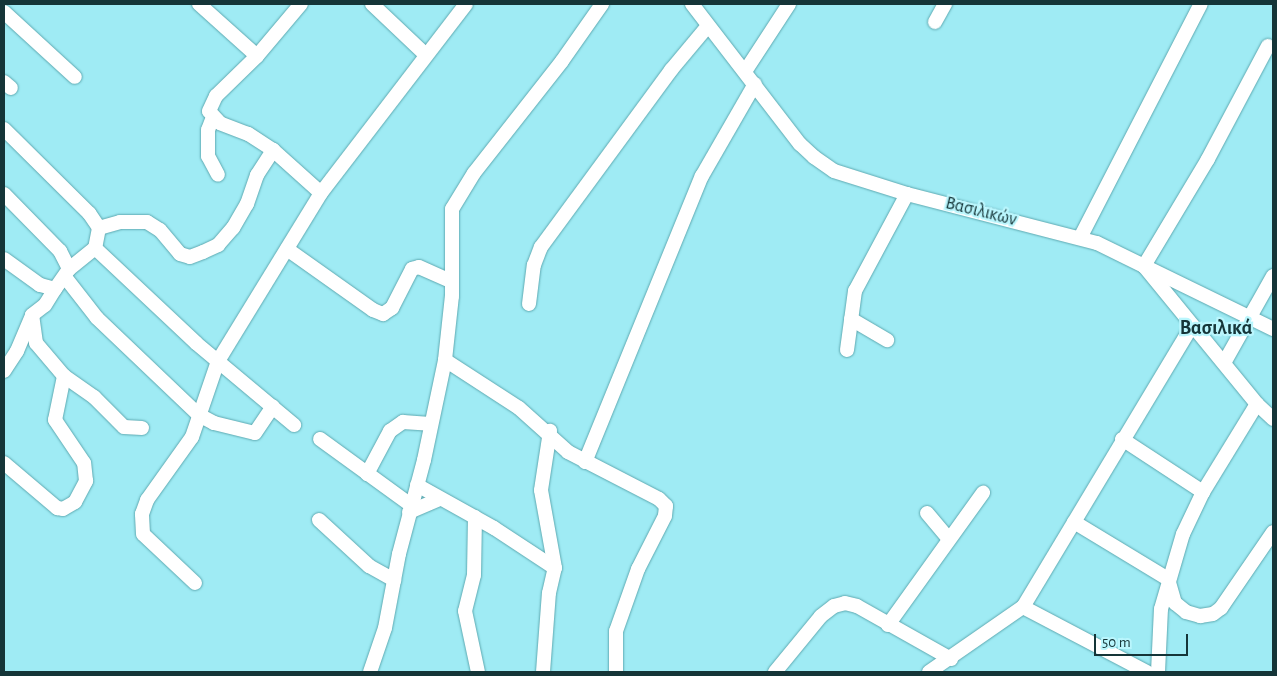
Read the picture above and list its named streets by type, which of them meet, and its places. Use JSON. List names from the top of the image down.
{
  "streets": {
    "street": ["Βασιλικών"]
  },
  "districts": ["Βασιλικά"],
  "scale_bar": "50 m"
}
